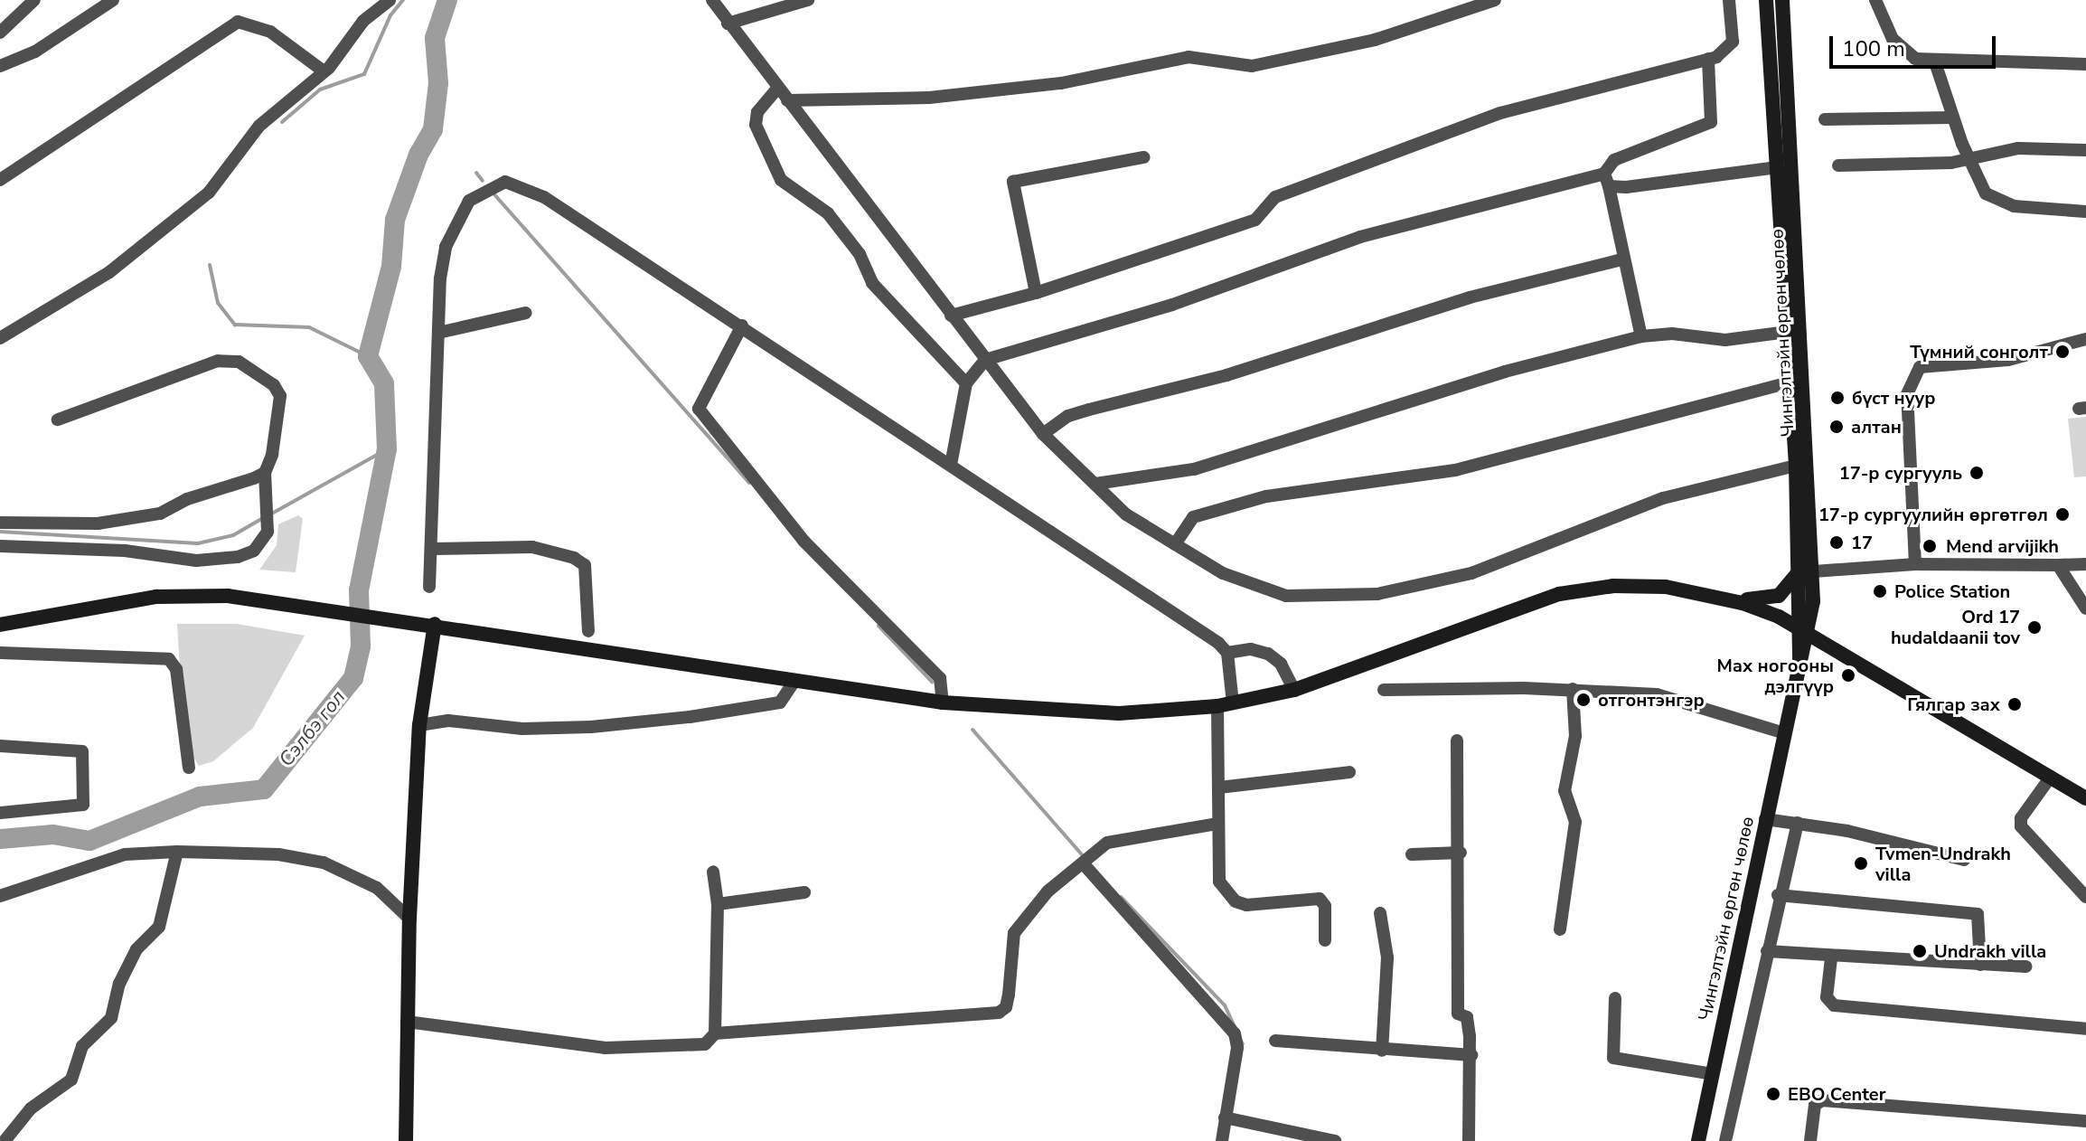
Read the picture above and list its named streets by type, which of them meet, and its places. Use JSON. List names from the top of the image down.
{
  "streets": {
    "main road": ["Чингэлтэйн өргөн чөлөө"]
  },
  "water": ["Сэлбэ гол"],
  "places": [
    "Түмний сонголт",
    "бүст нуур",
    "алтан",
    "17-р сургууль",
    "17-р сургуулийн өргөтгөл",
    "17",
    "Mend arvijikh",
    "Police Station",
    "Ord 17 hudaldaanii tov",
    "Мах ногооны дэлгүүр",
    "отгонтэнгэр",
    "Гялгар зах",
    "Tvmen-Undrakh villa",
    "Undrakh villa",
    "EBO Center"
  ],
  "scale_bar": "100 m"
}
